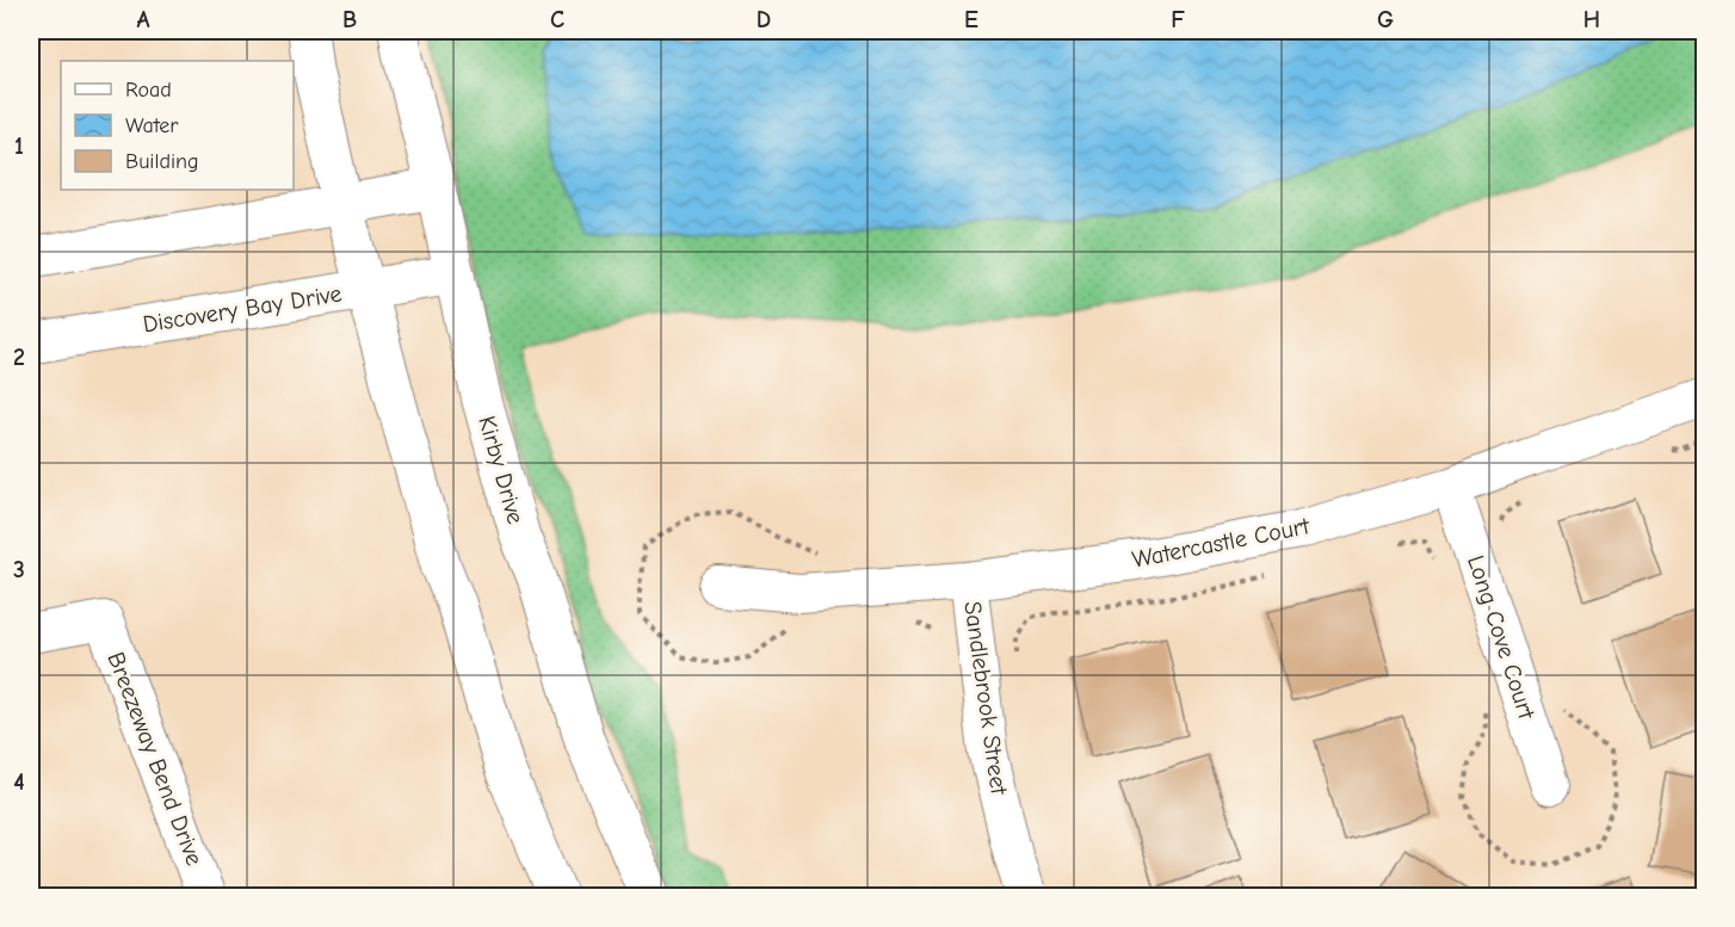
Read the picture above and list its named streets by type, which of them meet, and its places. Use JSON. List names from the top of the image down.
{
  "streets": {
    "main road": ["Discovery Bay Drive", "Kirby Drive"],
    "street": [
      "Watercastle Court",
      "Long Cove Court",
      "Sandlebrook Street",
      "Breezeway Bend Drive"
    ]
  },
  "crossings": [
    ["Discovery Bay Drive", "Kirby Drive"],
    ["Watercastle Court", "Long Cove Court"],
    ["Watercastle Court", "Sandlebrook Street"]
  ],
  "legend": ["Road", "Water", "Building"],
  "grid": {
    "columns": [
      "A",
      "B",
      "C",
      "D",
      "E",
      "F",
      "G",
      "H"
    ],
    "rows": [
      "1",
      "2",
      "3",
      "4"
    ]
  }
}
